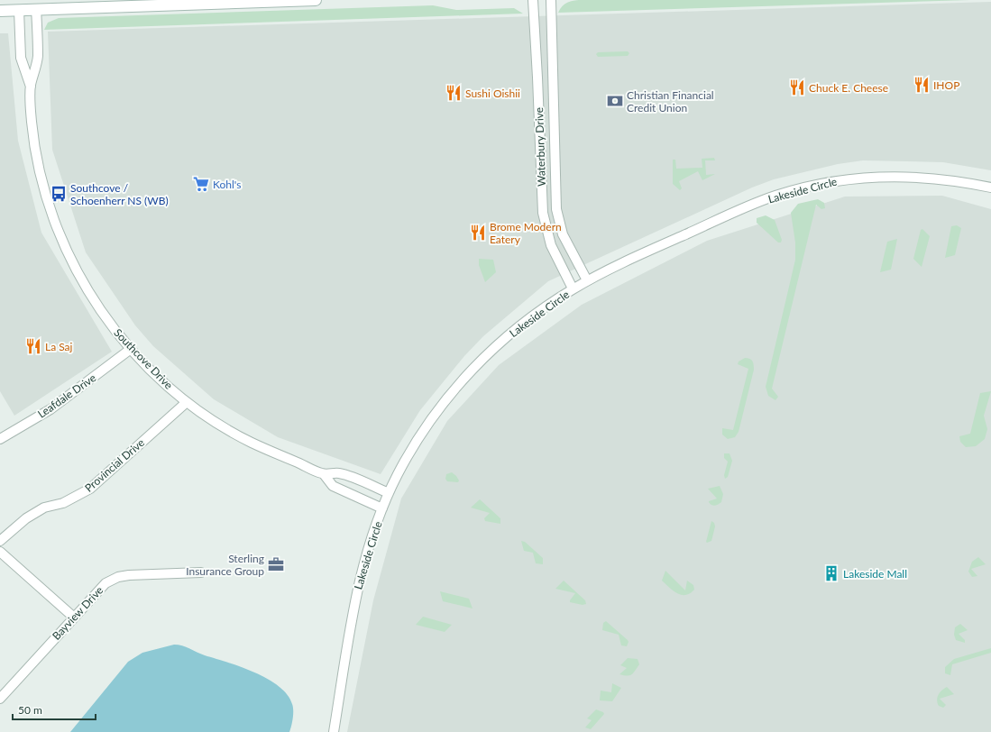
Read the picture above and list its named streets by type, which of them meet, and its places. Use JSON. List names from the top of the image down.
{
  "streets": {
    "street": [
      "Waterbury Drive",
      "Lakeside Circle",
      "Southcove Drive",
      "Leafdale Drive",
      "Provincial Drive",
      "Bayview Drive"
    ]
  },
  "crossings": [
    ["Waterbury Drive", "Lakeside Circle"],
    ["Lakeside Circle", "Southcove Drive"],
    ["Southcove Drive", "Leafdale Drive"],
    ["Southcove Drive", "Provincial Drive"]
  ],
  "places": {
    "restaurant": [
      "IHOP",
      "Chuck E. Cheese",
      "Sushi Oishii",
      "Brome Modern Eatery",
      "La Saj"
    ],
    "bank": ["Christian Financial Credit Union"],
    "supermarket": ["Kohl's"],
    "bus stop": ["Southcove / Schoenherr NS (WB)"],
    "office": ["Sterling Insurance Group"],
    "building": ["Lakeside Mall"]
  },
  "scale_bar": "50 m"
}
